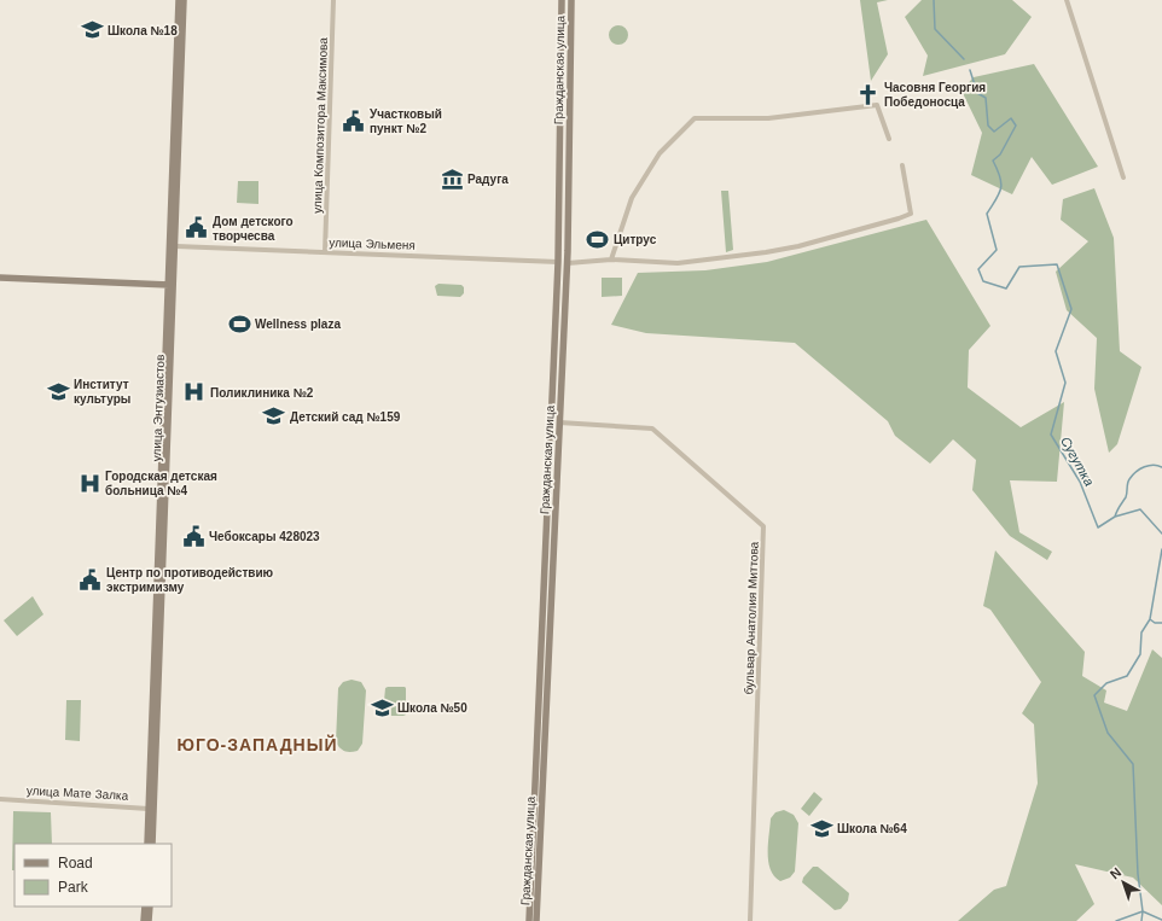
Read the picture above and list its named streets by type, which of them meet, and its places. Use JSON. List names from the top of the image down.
{
  "streets": {
    "main road": ["Гражданская улица", "улица Эльменя", "улица Энтузиастов"],
    "street": ["улица Композитора Максимова", "бульвар Анатолия Миттова", "улица Мате Залка"]
  },
  "crossings": [
    ["Гражданская улица", "улица Эльменя"],
    ["Гражданская улица", "бульвар Анатолия Миттова"],
    ["улица Композитора Максимова", "улица Эльменя"],
    ["улица Эльменя", "улица Энтузиастов"],
    ["улица Энтузиастов", "улица Мате Залка"]
  ],
  "districts": ["ЮГО-ЗАПАДНЫЙ"],
  "water": ["Сугутка"],
  "places": {
    "school or university": [
      "Школа №18",
      "Институт культуры",
      "Детский сад №159",
      "Школа №50",
      "Школа №64"
    ],
    "church": ["Часовня Георгия Победоносца"],
    "public building": [
      "Участковый пункт №2",
      "Дом детского творчесва",
      "Чебоксары 428023",
      "Центр по противодействию экстримизму"
    ],
    "museum": ["Радуга"],
    "sports": ["Цитрус", "Wellness plaza"],
    "hospital": ["Поликлиника №2", "Городская детская больница №4"]
  },
  "legend": ["Road", "Park"],
  "north": "top left"
}
